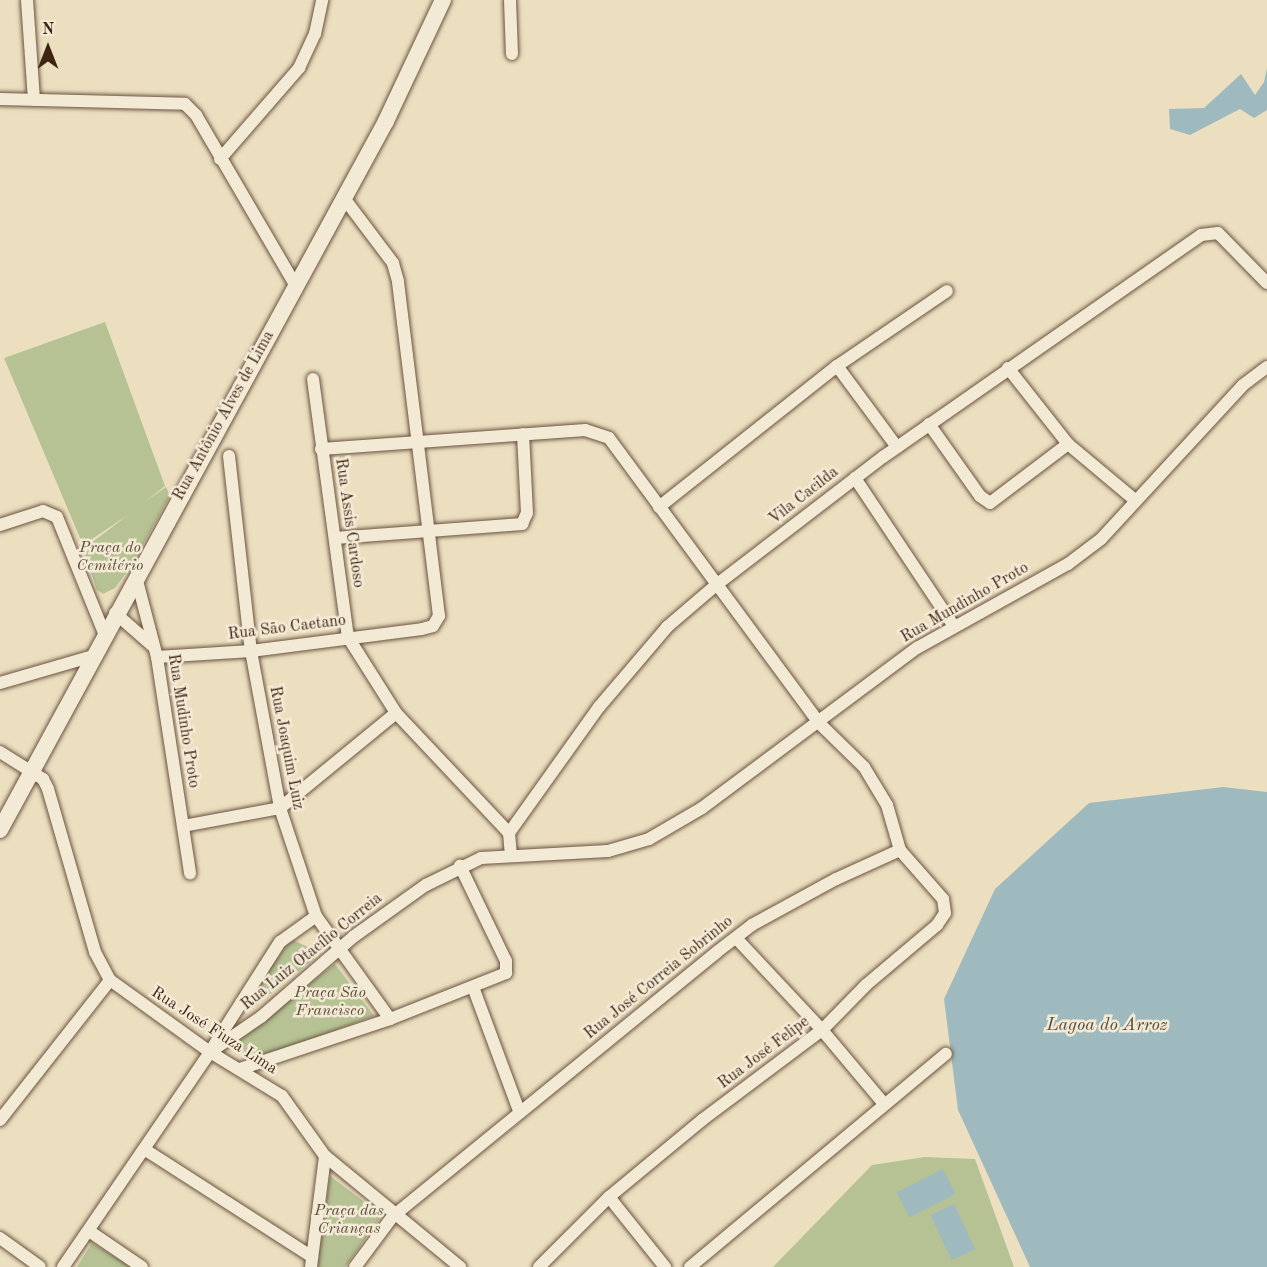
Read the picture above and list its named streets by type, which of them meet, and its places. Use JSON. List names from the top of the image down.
{
  "streets": {
    "main road": ["Rua Antônio Alves de Lima"],
    "street": [
      "Vila Cacilda",
      "Rua Assis Cardoso",
      "Rua Mundinho Proto",
      "Rua São Caetano",
      "Rua Mudinho Proto",
      "Rua Joaquim Luiz",
      "Rua Luiz Otacílio Correia",
      "Rua José Correia Sobrinho",
      "Rua José Fiuza Lima",
      "Rua José Felipe"
    ]
  },
  "crossings": [
    ["Rua Antônio Alves de Lima", "Rua Mudinho Proto"],
    ["Rua Antônio Alves de Lima", "Rua José Fiuza Lima"],
    ["Rua Assis Cardoso", "Rua São Caetano"],
    ["Rua Mundinho Proto", "Rua Luiz Otacílio Correia"],
    ["Rua São Caetano", "Rua Mudinho Proto"],
    ["Rua São Caetano", "Rua Joaquim Luiz"],
    ["Rua Joaquim Luiz", "Rua Luiz Otacílio Correia"],
    ["Rua Luiz Otacílio Correia", "Rua José Fiuza Lima"],
    ["Rua José Correia Sobrinho", "Rua José Fiuza Lima"],
    ["Rua José Correia Sobrinho", "Rua José Felipe"]
  ],
  "water": ["Lagoa do Arroz"],
  "parks": ["Praça do Cemitério", "Praça São Francisco", "Praça das Crianças"],
  "north": "top"
}
